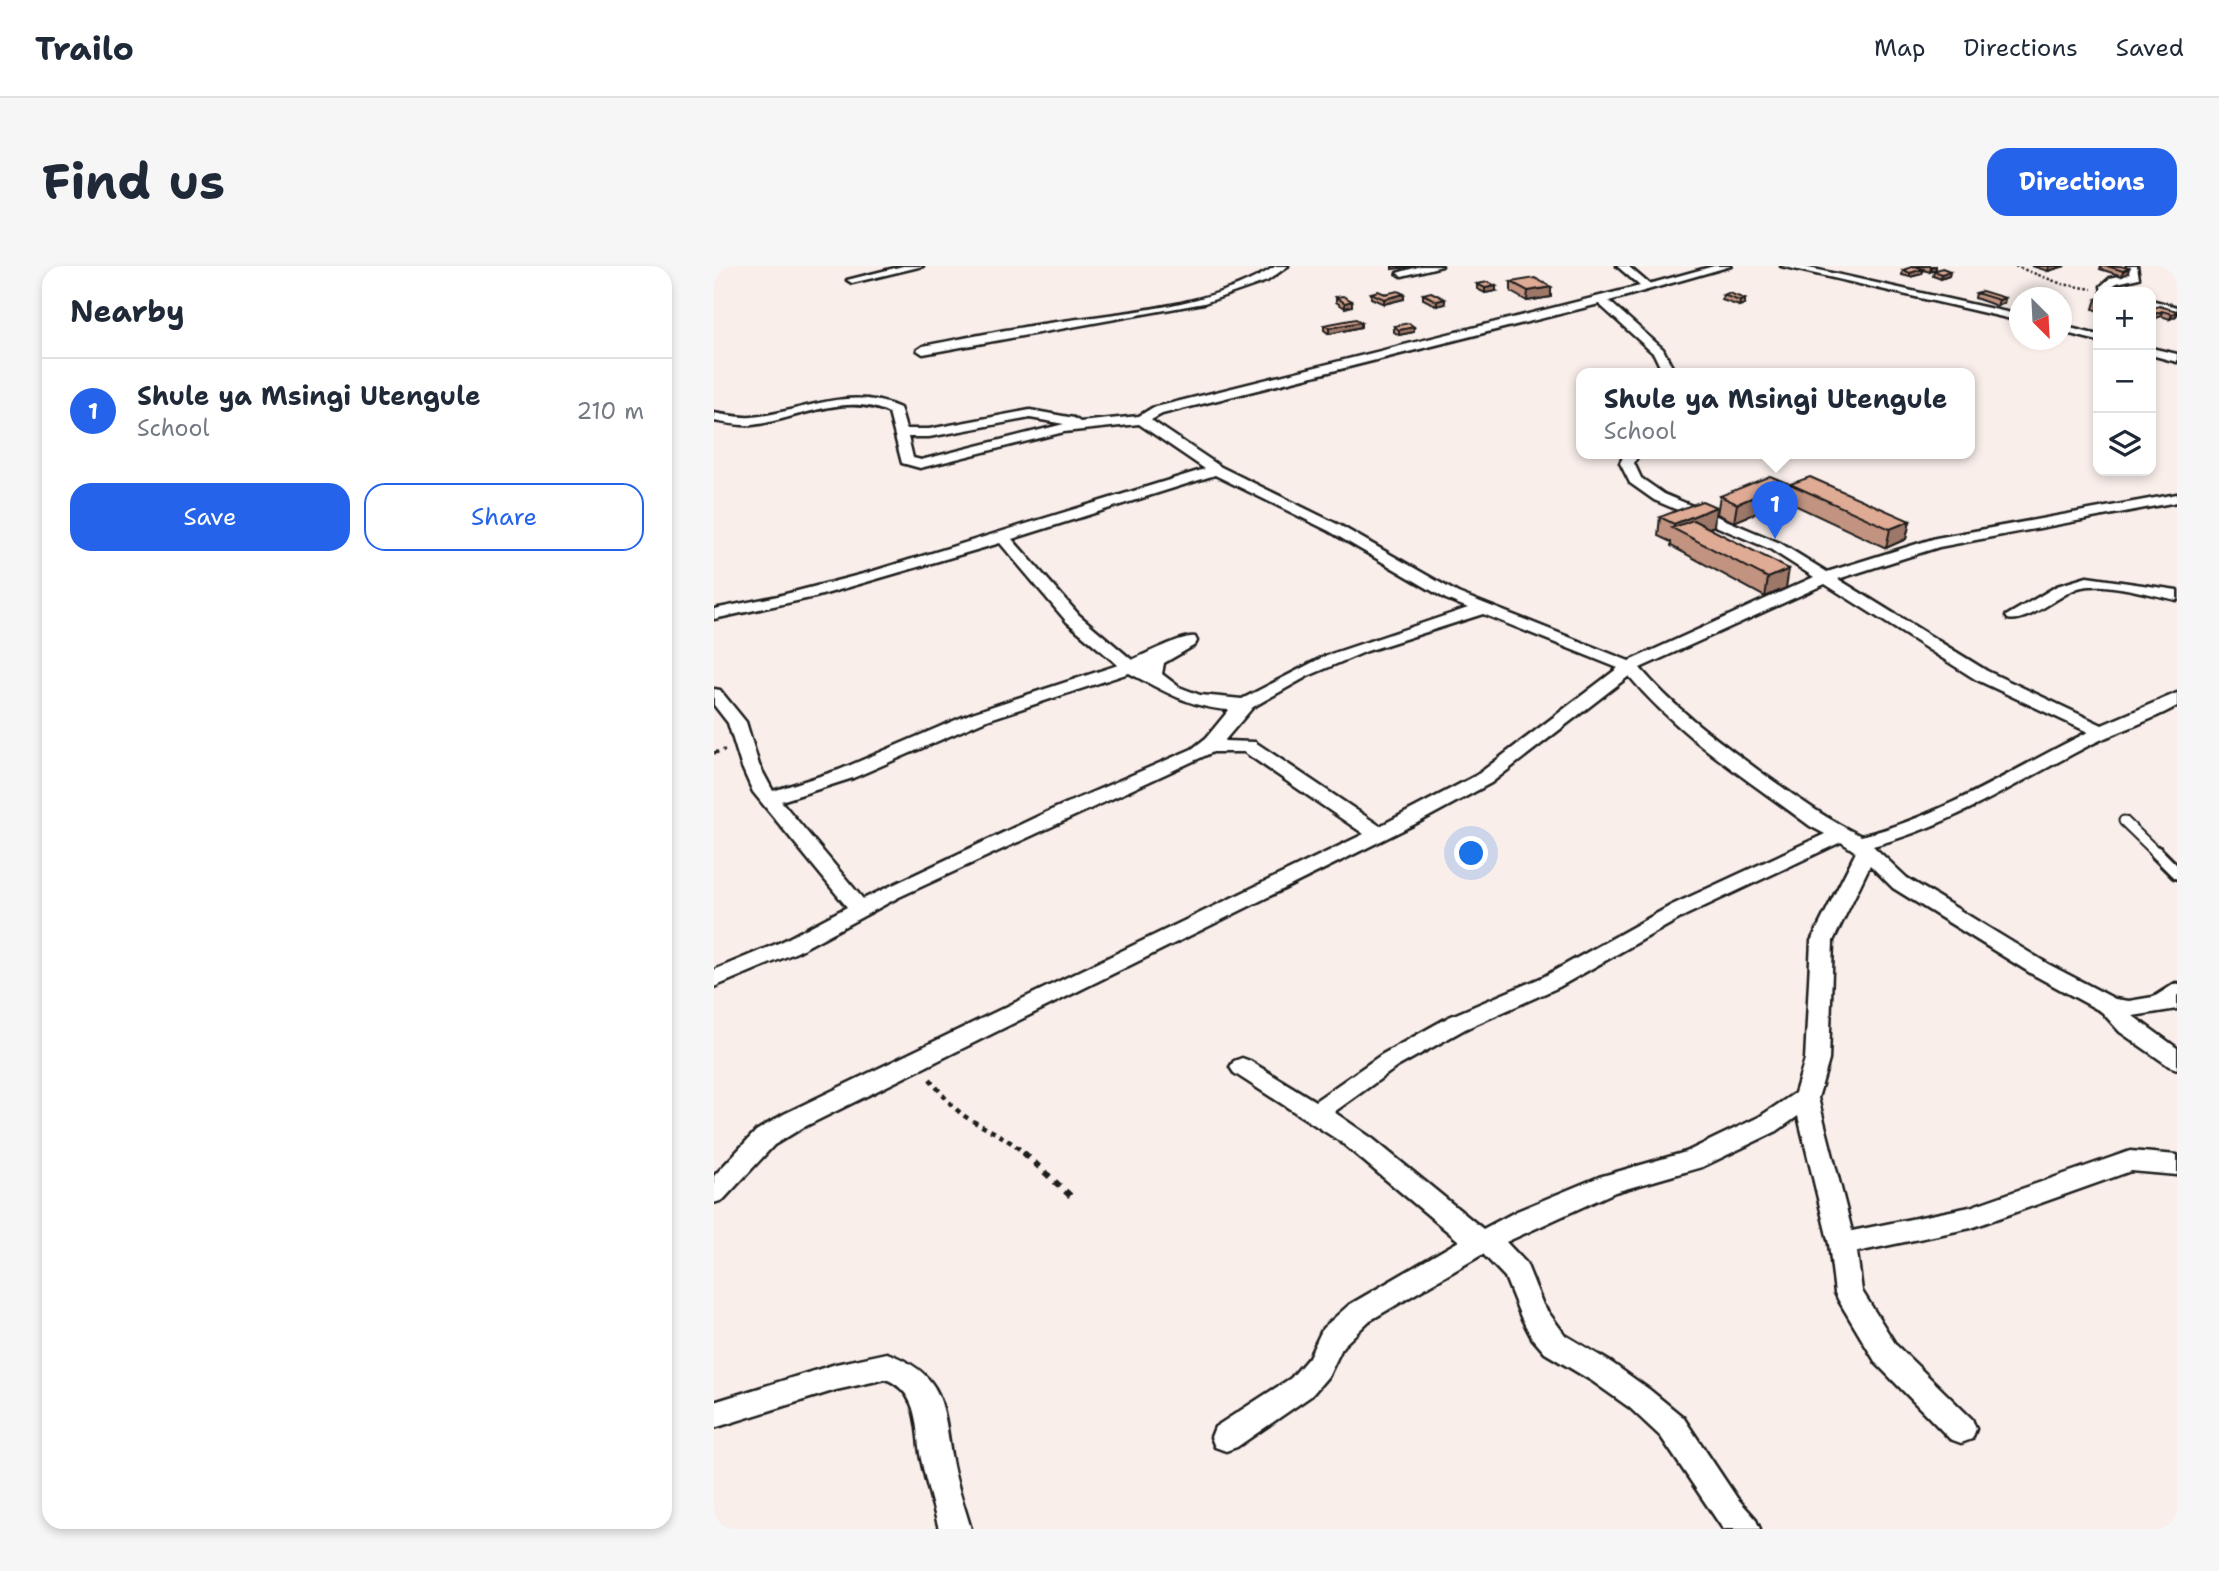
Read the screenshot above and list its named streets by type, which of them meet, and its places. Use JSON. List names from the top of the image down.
{
  "north": "bottom right",
  "page": {
    "header": "Trailo",
    "nav": ["Map", "Directions", "Saved"],
    "buttons": [
      "Directions",
      ["Save", "Share"]
    ],
    "title": "Find us",
    "heading": "Nearby",
    "map_buttons": ["+", "−"],
    "list": [
      {
        "mark": "1",
        "name": "Shule ya Msingi Utengule",
        "note": "School",
        "value": "210 m"
      }
    ],
    "popup": ["Shule ya Msingi Utengule", "School"],
    "pins": "1"
  }
}
